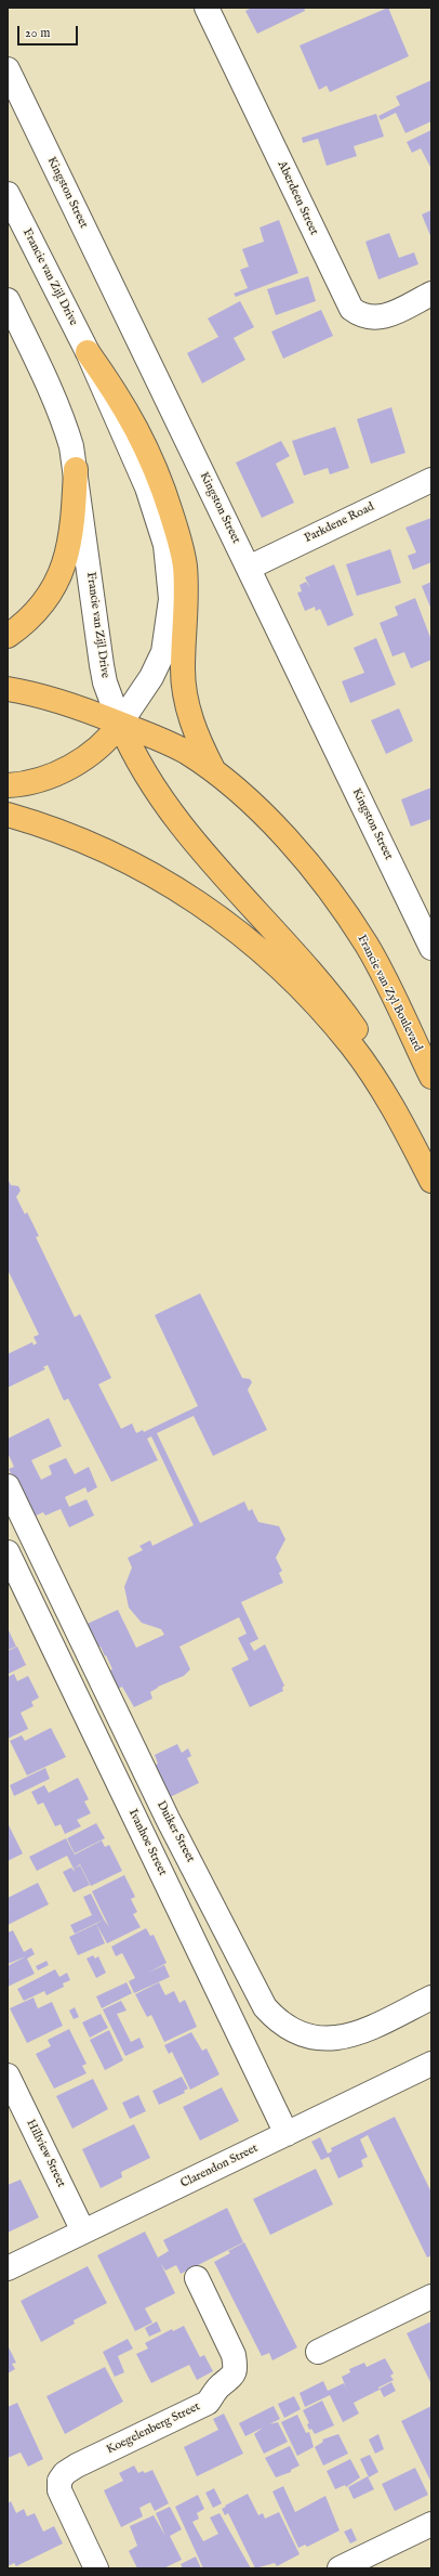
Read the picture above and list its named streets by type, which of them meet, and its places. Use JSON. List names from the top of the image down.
{
  "streets": {
    "main road": ["Francie van Zyl Boulevard"],
    "street": [
      "Kingston Street",
      "Aberdeen Street",
      "Francie van Zijl Drive",
      "Parkdene Road",
      "Duiker Street",
      "Ivanhoe Street",
      "Hillview Street",
      "Clarendon Street",
      "Koegelenberg Street"
    ]
  },
  "crossings": [
    ["Kingston Street", "Parkdene Road"],
    ["Francie van Zijl Drive", "Francie van Zyl Boulevard"],
    ["Ivanhoe Street", "Clarendon Street"],
    ["Hillview Street", "Clarendon Street"]
  ],
  "scale_bar": "20 m"
}
